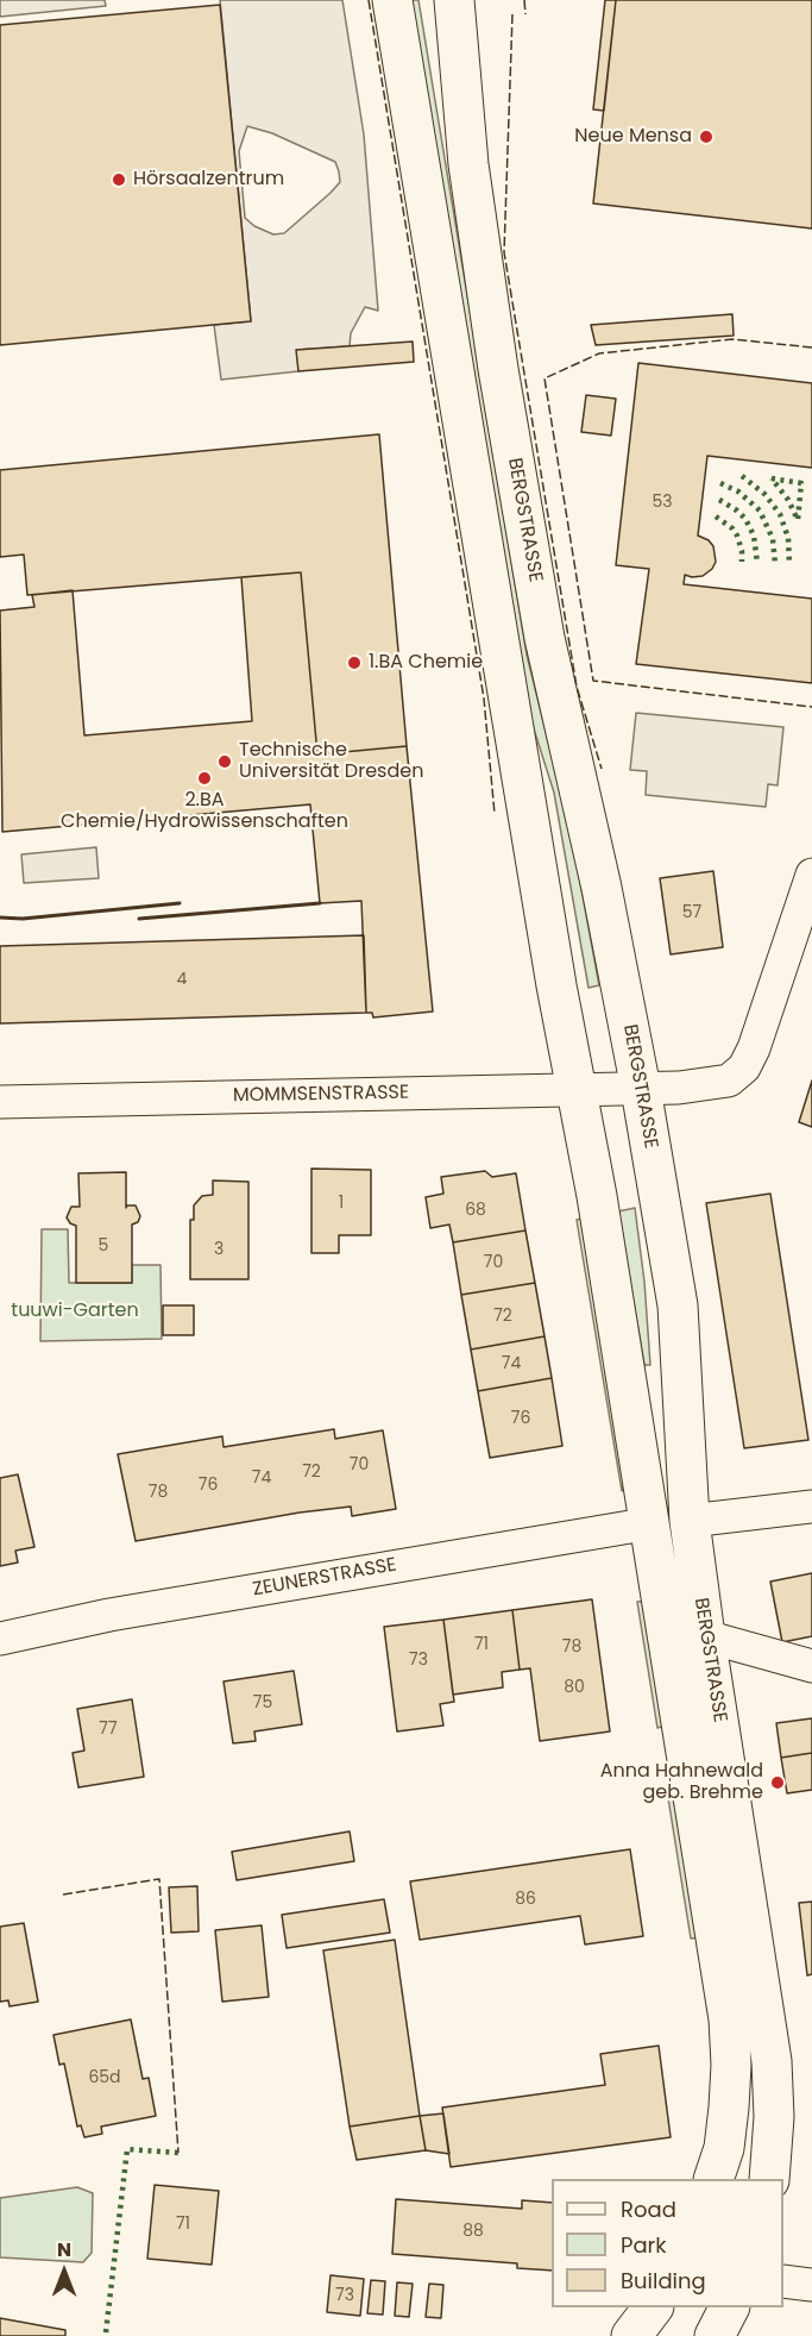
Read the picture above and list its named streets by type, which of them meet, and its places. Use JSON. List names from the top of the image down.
{
  "streets": {
    "main road": ["BERGSTRASSE"],
    "street": ["MOMMSENSTRASSE", "ZEUNERSTRASSE"]
  },
  "crossings": [
    ["BERGSTRASSE", "MOMMSENSTRASSE"]
  ],
  "parks": ["tuuwi-Garten"],
  "places": [
    "Neue Mensa",
    "Hörsaalzentrum",
    "1.BA Chemie",
    "Technische Universität Dresden",
    "2.BA Chemie/Hydrowissenschaften",
    "Anna Hahnewald geb. Brehme"
  ],
  "house_numbers": [
    "53",
    "57",
    "4",
    "1",
    "68",
    "5",
    "3",
    "70",
    "72",
    "74",
    "76",
    "70",
    "72",
    "74",
    "76",
    "78",
    "71",
    "78",
    "73",
    "80",
    "75",
    "77",
    "86",
    "65d",
    "71",
    "88",
    "73"
  ],
  "legend": ["Road", "Park", "Building"],
  "north": "top"
}
